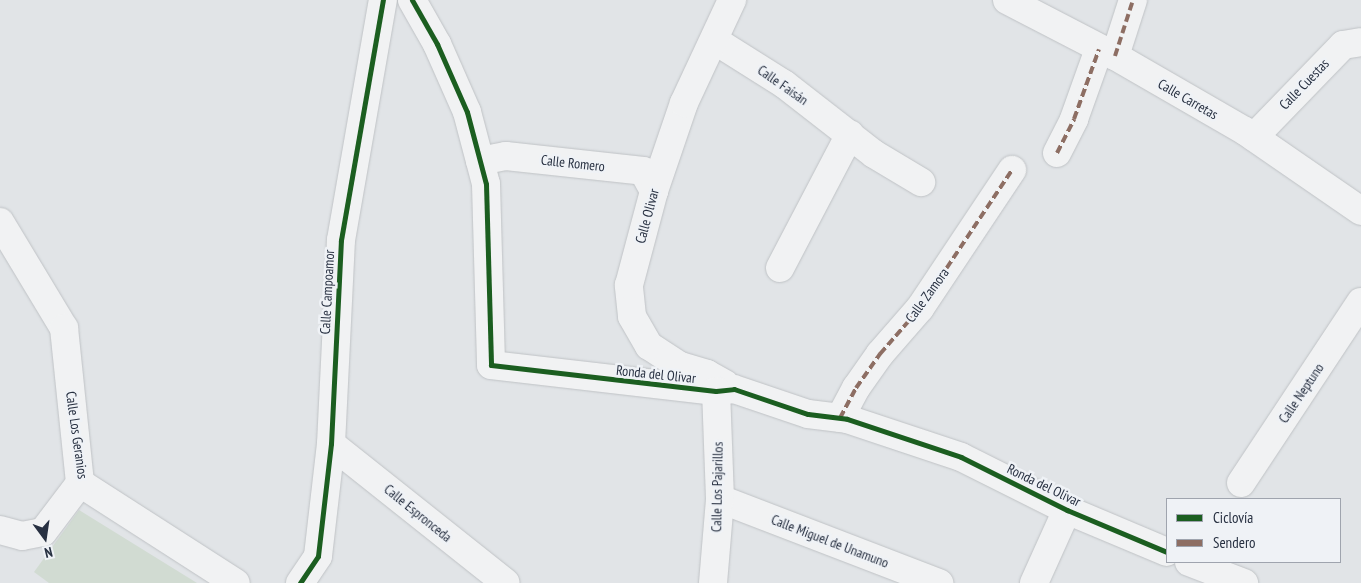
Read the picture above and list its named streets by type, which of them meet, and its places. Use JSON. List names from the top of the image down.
{
  "streets": {
    "street": [
      "Calle Cuestas",
      "Calle Faisán",
      "Calle Carretas",
      "Calle Romero",
      "Calle Olivar",
      "Calle Campoamor",
      "Calle Zamora",
      "Ronda del Olivar",
      "Calle Neptuno",
      "Calle Los Geranios",
      "Calle Los Pajarillos",
      "Calle Espronceda",
      "Calle Miguel de Unamuno"
    ]
  },
  "crossings": [
    ["Calle Cuestas", "Calle Carretas"],
    ["Calle Faisán", "Calle Olivar"],
    ["Calle Romero", "Calle Olivar"],
    ["Calle Romero", "Ronda del Olivar"],
    ["Calle Olivar", "Ronda del Olivar"],
    ["Calle Olivar", "Calle Los Pajarillos"],
    ["Calle Campoamor", "Calle Espronceda"],
    ["Calle Zamora", "Ronda del Olivar"],
    ["Ronda del Olivar", "Calle Los Pajarillos"],
    ["Calle Los Pajarillos", "Calle Miguel de Unamuno"]
  ],
  "legend": ["Ciclovía", "Sendero"],
  "north": "bottom"
}
